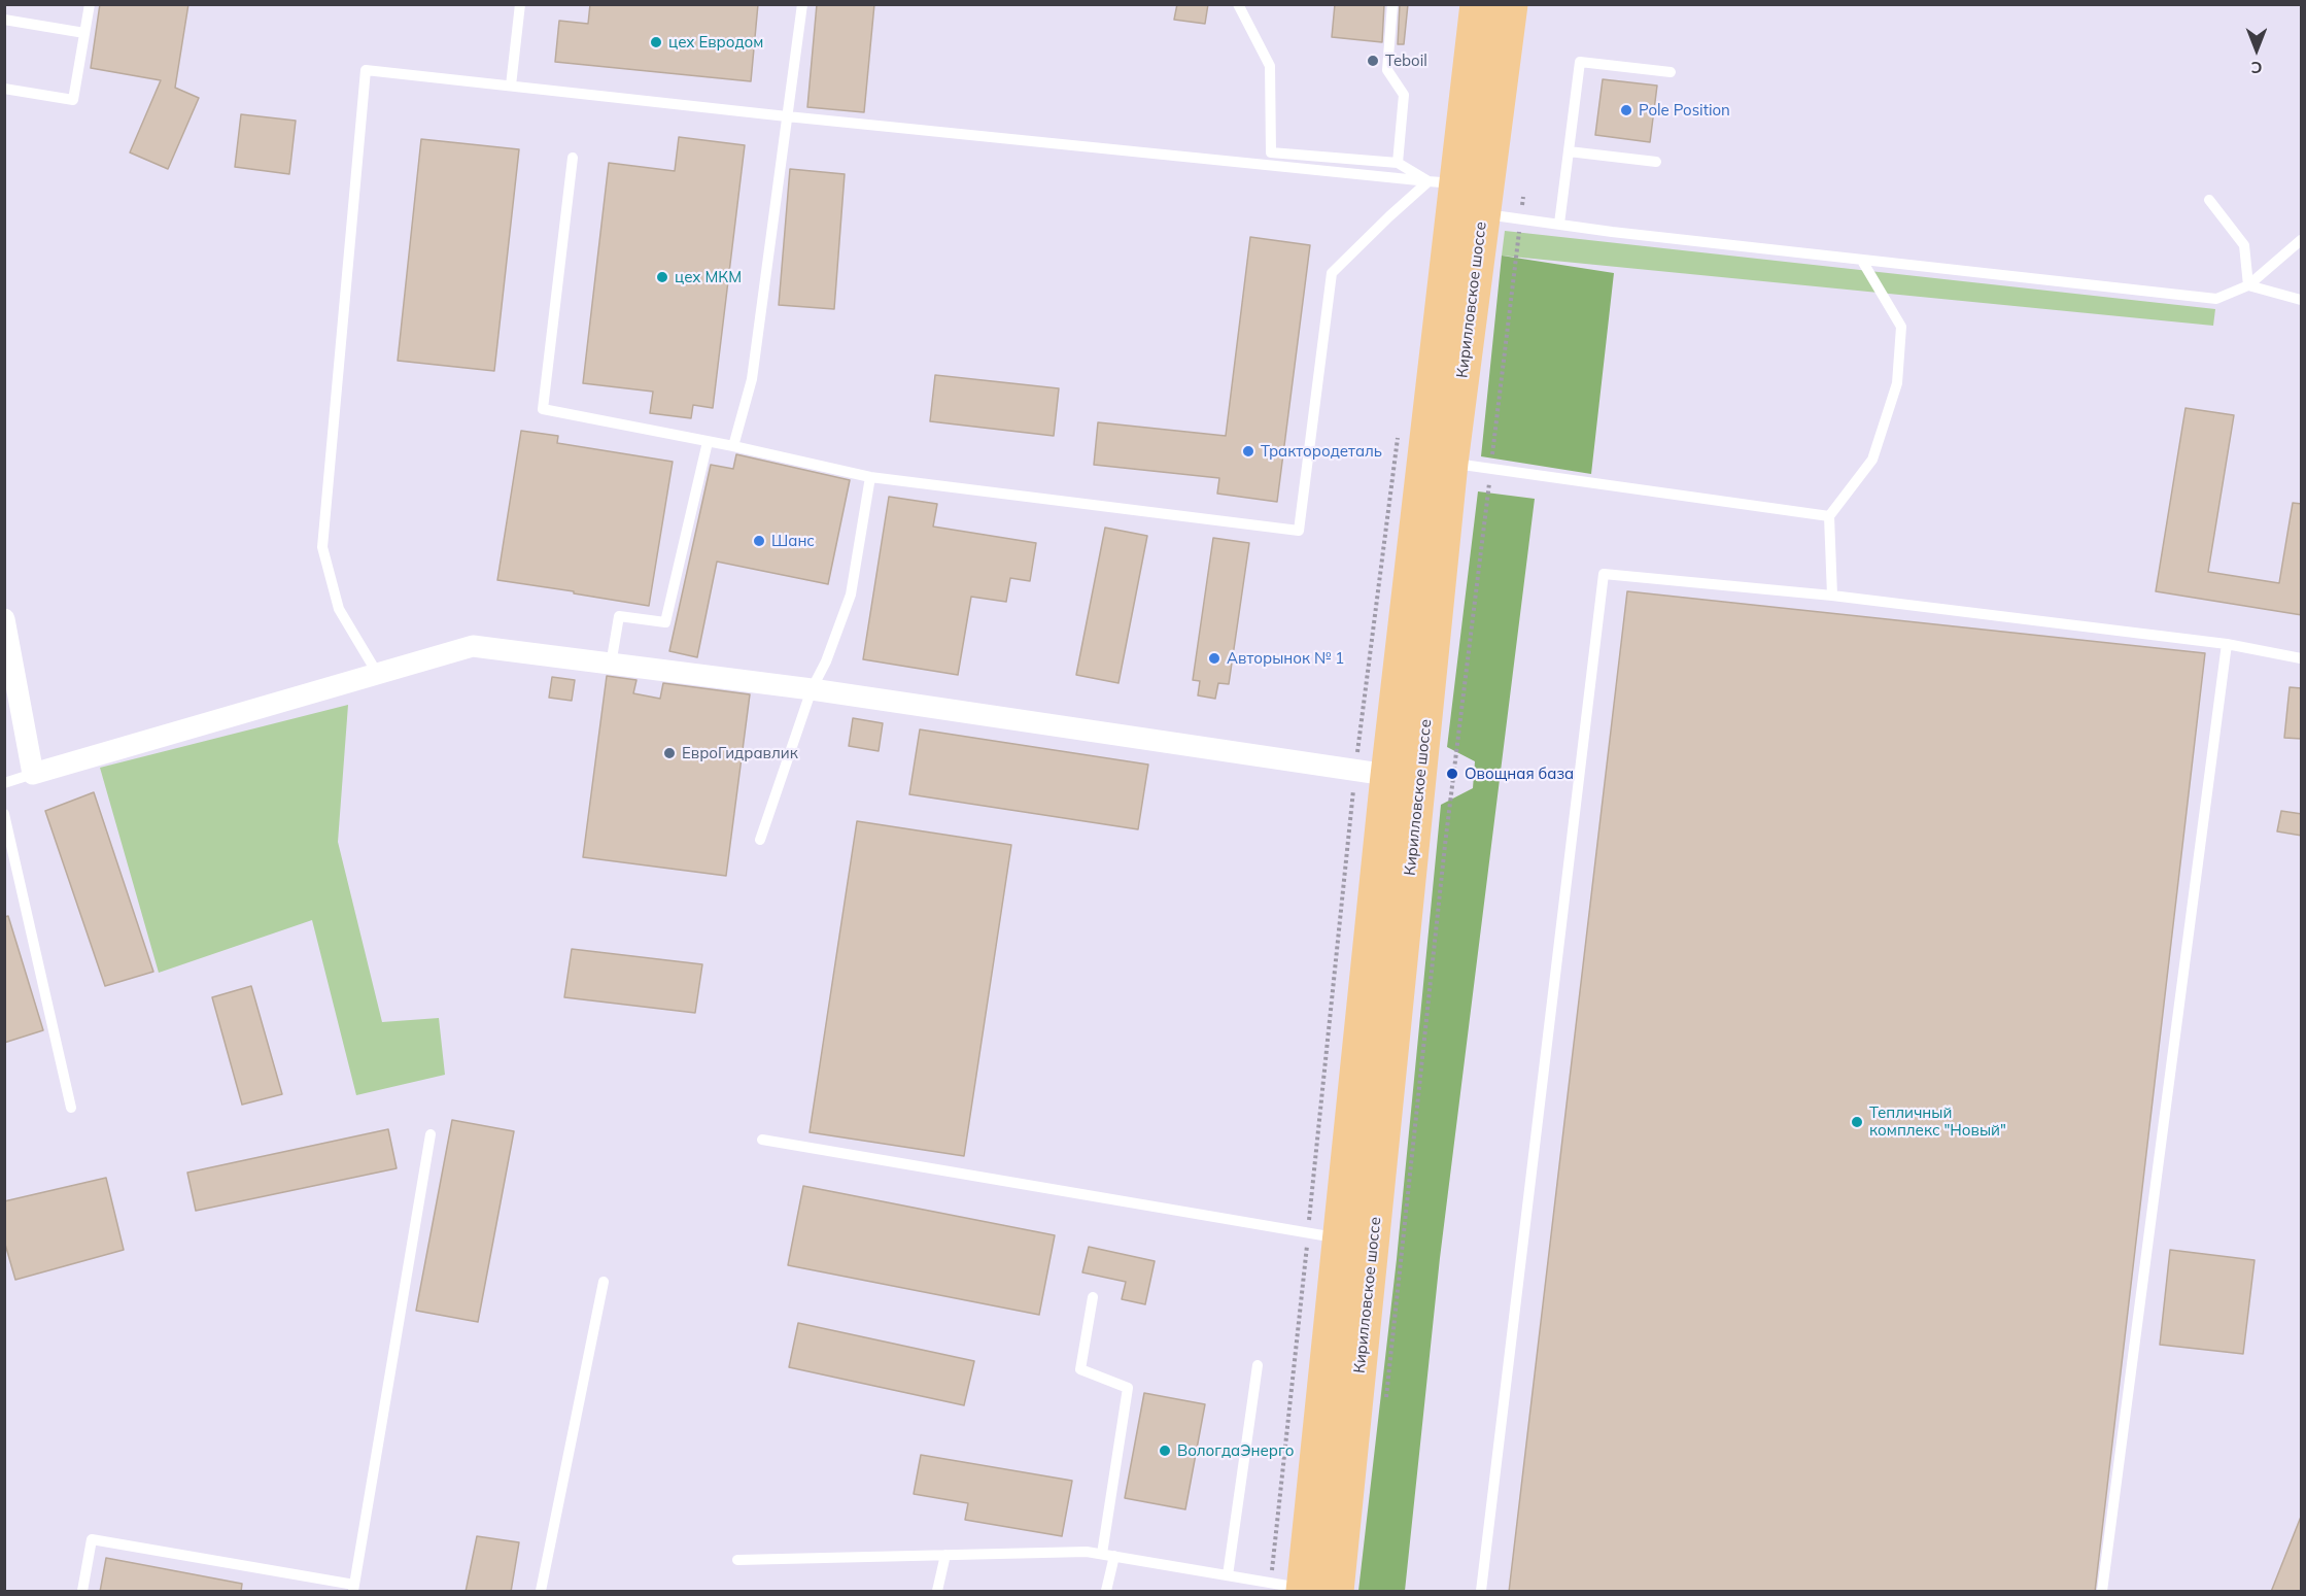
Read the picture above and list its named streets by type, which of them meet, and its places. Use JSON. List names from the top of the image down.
{
  "streets": {
    "main road": ["Кирилловское шоссе"]
  },
  "places": [
    "цех Евродом",
    "Teboil",
    "Pole Position",
    "цех МКМ",
    "Трактородеталь",
    "Шанс",
    "Авторынок № 1",
    "ЕвроГидравлик",
    "Овощная база",
    "Тепличный комплекс \"Новый\"",
    "ВологдаЭнерго"
  ],
  "north": "bottom"
}
